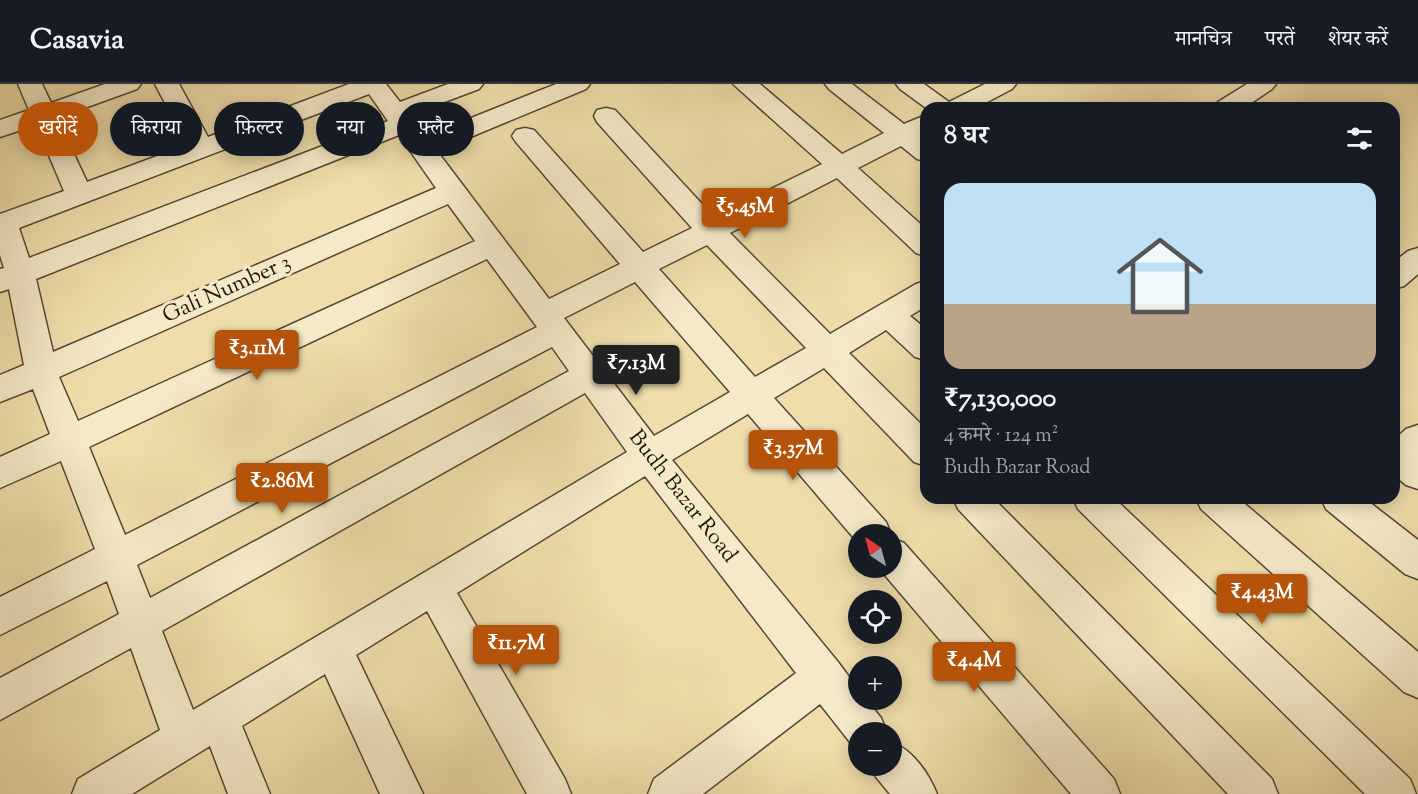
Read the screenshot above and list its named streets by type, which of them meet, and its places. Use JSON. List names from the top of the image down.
{
  "streets": {
    "street": ["Gali Number 3", "Budh Bazar Road"]
  },
  "crossings": [
    ["Gali Number 3", "Budh Bazar Road"]
  ],
  "north": "top left",
  "page": {
    "header": "Casavia",
    "nav": ["मानचित्र", "परतें", "शेयर करें"],
    "chip": [
      "खरीदें",
      "किराया",
      "फ़िल्टर",
      "नया",
      "फ़्लैट"
    ],
    "heading": "8 घर",
    "list": [
      {
        "name": "₹7,130,000",
        "note": "4 कमरे · 124 m² · Budh Bazar Road"
      }
    ],
    "price": [
      "₹5.45M",
      "₹3.11M",
      "₹7.13M",
      "₹3.37M",
      "₹2.86M",
      "₹4.43M",
      "₹11.7M",
      "₹4.4M"
    ],
    "map_buttons": ["+", "−"]
  }
}
